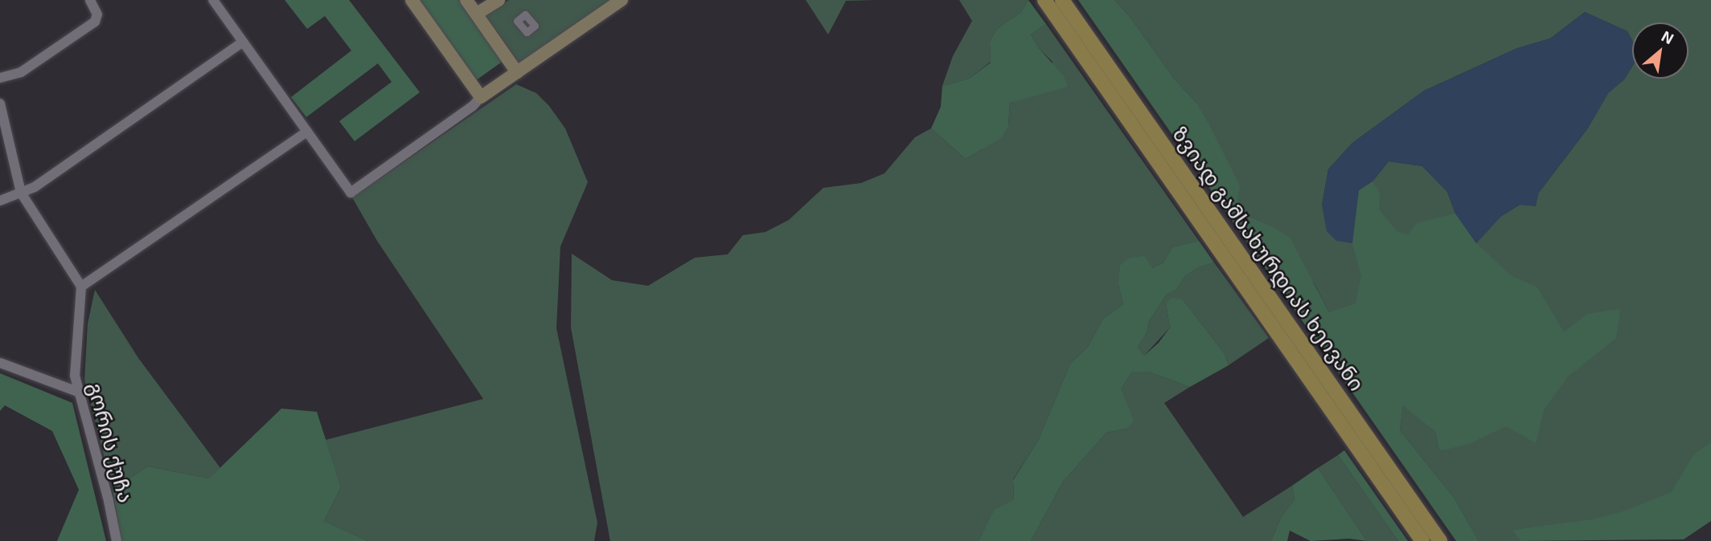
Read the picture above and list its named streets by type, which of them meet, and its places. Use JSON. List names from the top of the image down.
{
  "streets": {
    "main road": ["ზვიად გამსახურდიას ხეივანი"],
    "street": ["გორის ქუჩა"]
  },
  "north": "top right"
}
